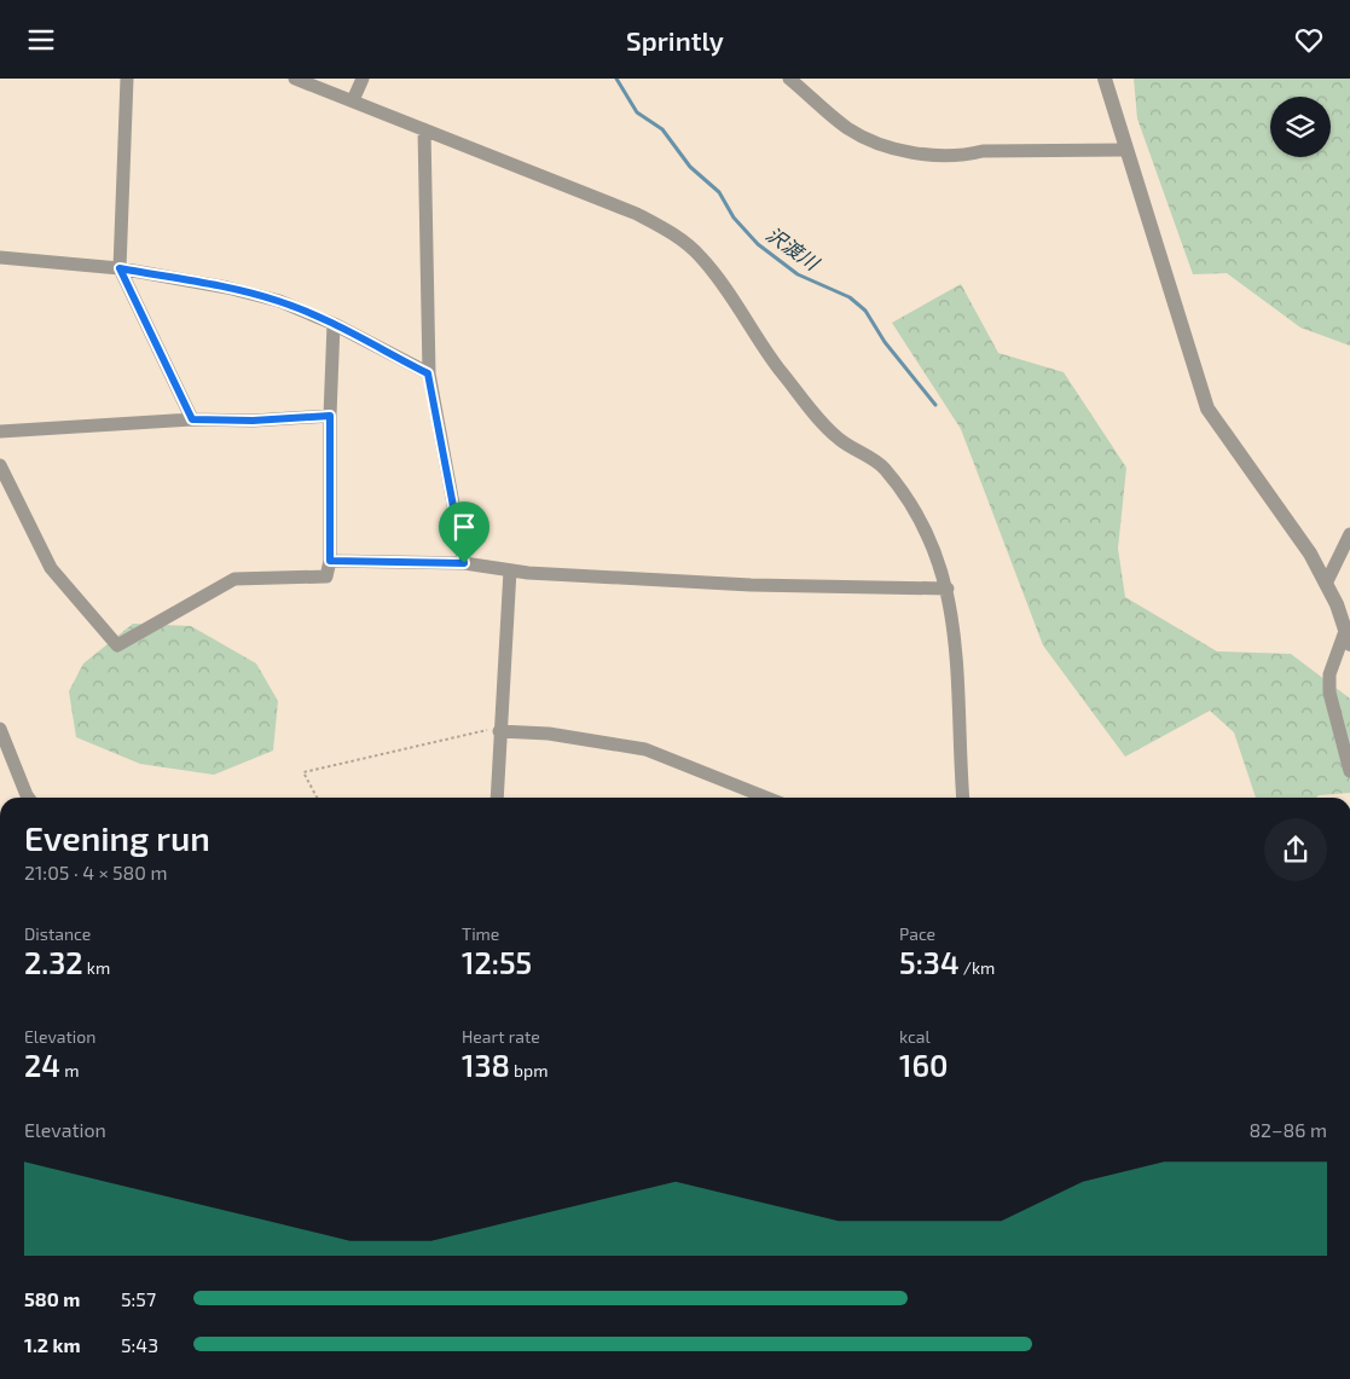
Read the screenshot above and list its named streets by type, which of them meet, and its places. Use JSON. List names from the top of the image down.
{
  "water": ["沢渡川"],
  "page": {
    "header": "Sprintly",
    "heading": ["Evening run", "21:05 · 4 × 580 m"],
    "stats": [
      ["Distance", "2.32 km"],
      ["Time", "12:55"],
      ["Pace", "5:34 /km"],
      ["Elevation", "24 m"],
      ["Heart rate", "138 bpm"],
      ["kcal", "160"]
    ],
    "chart": ["Elevation", "82–86 m"],
    "list": [
      {
        "name": "580 m",
        "note": "5:57"
      },
      {
        "name": "1.2 km",
        "note": "5:43"
      }
    ]
  }
}
